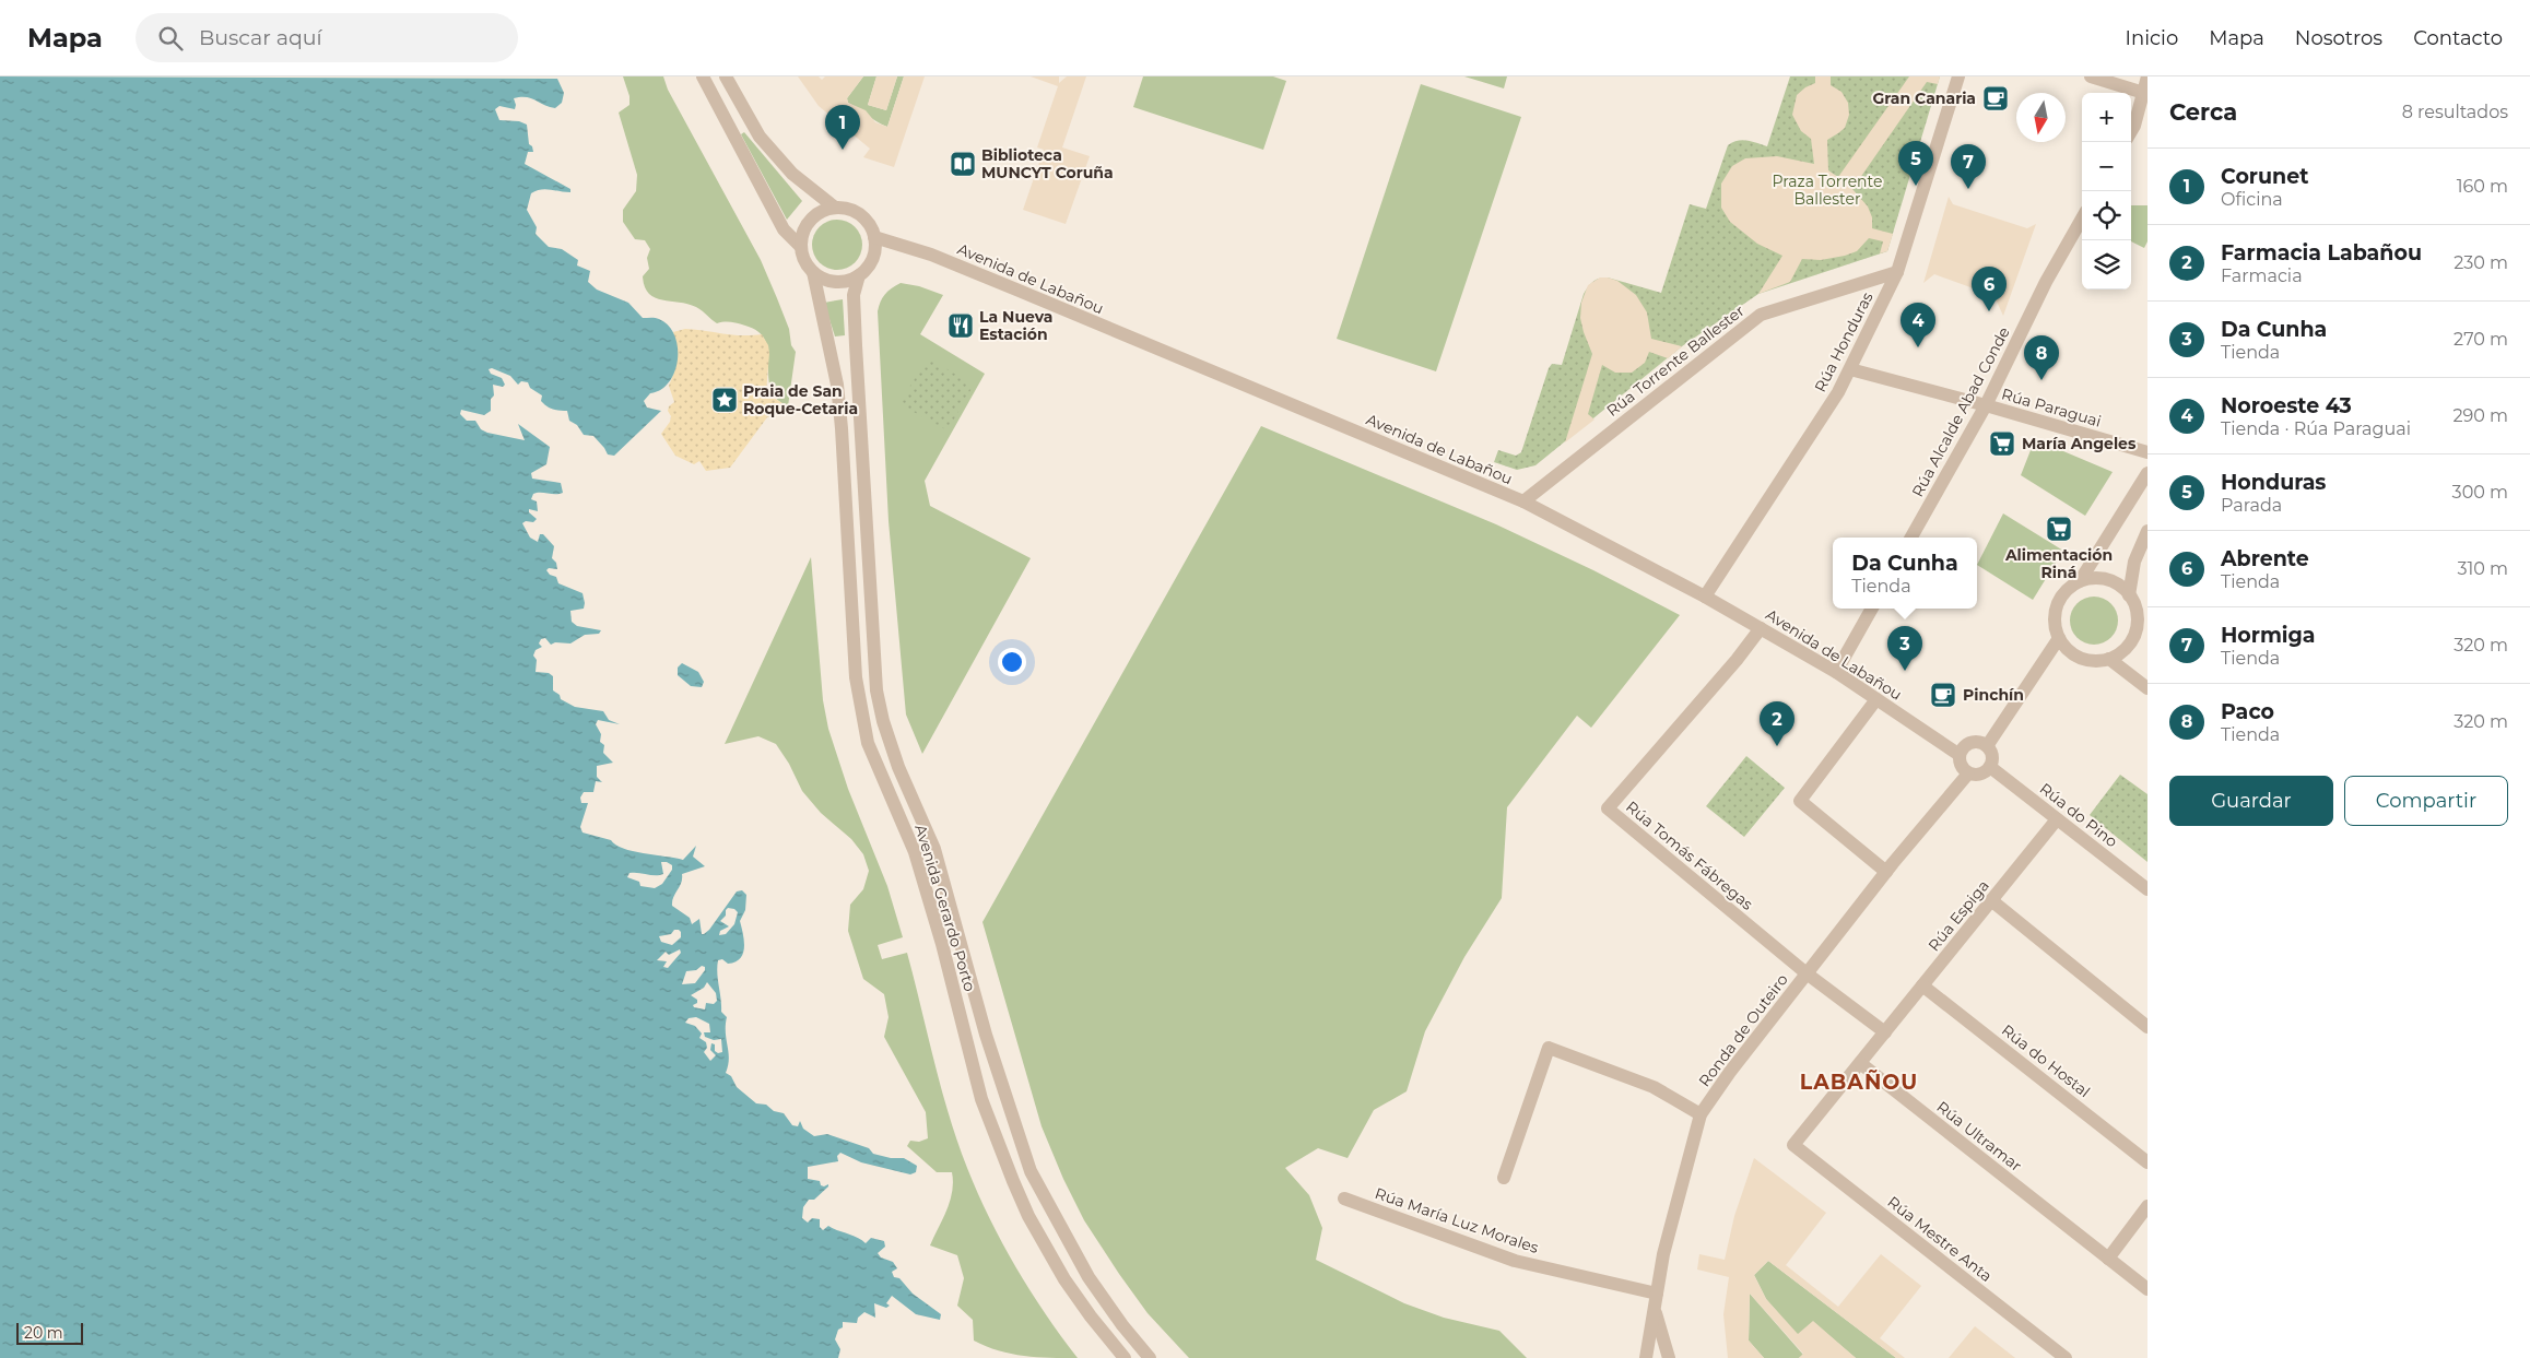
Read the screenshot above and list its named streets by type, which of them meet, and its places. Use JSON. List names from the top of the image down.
{
  "streets": {
    "street": [
      "Avenida de Labañou",
      "Rúa Honduras",
      "Rúa Torrente Ballester",
      "Rúa Paraguai",
      "Rúa Alcalde Abad Conde",
      "Rúa do Pino",
      "Rúa Tomás Fábregas",
      "Avenida Gerardo Porto",
      "Rúa Espiga",
      "Ronda de Outeiro",
      "Rúa do Hostal",
      "Rúa Ultramar",
      "Rúa María Luz Morales",
      "Rúa Mestre Anta"
    ]
  },
  "crossings": [
    ["Avenida de Labañou", "Rúa Honduras"],
    ["Avenida de Labañou", "Rúa Torrente Ballester"],
    ["Avenida de Labañou", "Rúa do Pino"],
    ["Avenida de Labañou", "Rúa Tomás Fábregas"],
    ["Avenida de Labañou", "Avenida Gerardo Porto"],
    ["Avenida de Labañou", "Ronda de Outeiro"],
    ["Rúa Honduras", "Rúa Torrente Ballester"],
    ["Rúa Honduras", "Rúa Paraguai"],
    ["Rúa Paraguai", "Rúa Alcalde Abad Conde"],
    ["Rúa do Pino", "Rúa Espiga"],
    ["Rúa do Pino", "Ronda de Outeiro"],
    ["Rúa Tomás Fábregas", "Ronda de Outeiro"],
    ["Rúa Espiga", "Rúa do Hostal"],
    ["Rúa Espiga", "Rúa Ultramar"],
    ["Rúa Espiga", "Rúa Mestre Anta"],
    ["Ronda de Outeiro", "Rúa María Luz Morales"]
  ],
  "districts": ["LABAÑOU"],
  "parks": ["Praza Torrente Ballester"],
  "places": {
    "cafe": ["Gran Canaria", "Pinchín"],
    "library": ["Biblioteca MUNCYT Coruña"],
    "restaurant": ["La Nueva Estación"],
    "place": ["Praia de San Roque-Cetaria"],
    "supermarket": ["María Angeles", "Alimentación Riná"]
  },
  "scale_bar": "20 m",
  "north": "bottom",
  "page": {
    "header": "Mapa",
    "search": "Buscar aquí",
    "nav": [
      "Inicio",
      "Mapa",
      "Nosotros",
      "Contacto"
    ],
    "heading": ["Cerca", "8 resultados"],
    "map_buttons": ["+", "−"],
    "pins": [
      "1",
      "5",
      "7",
      "6",
      "4",
      "8",
      "3",
      "2"
    ],
    "list": [
      {
        "mark": "1",
        "name": "Corunet",
        "note": "Oficina",
        "value": "160 m"
      },
      {
        "mark": "2",
        "name": "Farmacia Labañou",
        "note": "Farmacia",
        "value": "230 m"
      },
      {
        "mark": "3",
        "name": "Da Cunha",
        "note": "Tienda",
        "value": "270 m"
      },
      {
        "mark": "4",
        "name": "Noroeste 43",
        "note": "Tienda · Rúa Paraguai",
        "value": "290 m"
      },
      {
        "mark": "5",
        "name": "Honduras",
        "note": "Parada",
        "value": "300 m"
      },
      {
        "mark": "6",
        "name": "Abrente",
        "note": "Tienda",
        "value": "310 m"
      },
      {
        "mark": "7",
        "name": "Hormiga",
        "note": "Tienda",
        "value": "320 m"
      },
      {
        "mark": "8",
        "name": "Paco",
        "note": "Tienda",
        "value": "320 m"
      }
    ],
    "popup": ["Da Cunha", "Tienda"],
    "buttons": ["Guardar", "Compartir"],
    "scale": "20 m"
  }
}
